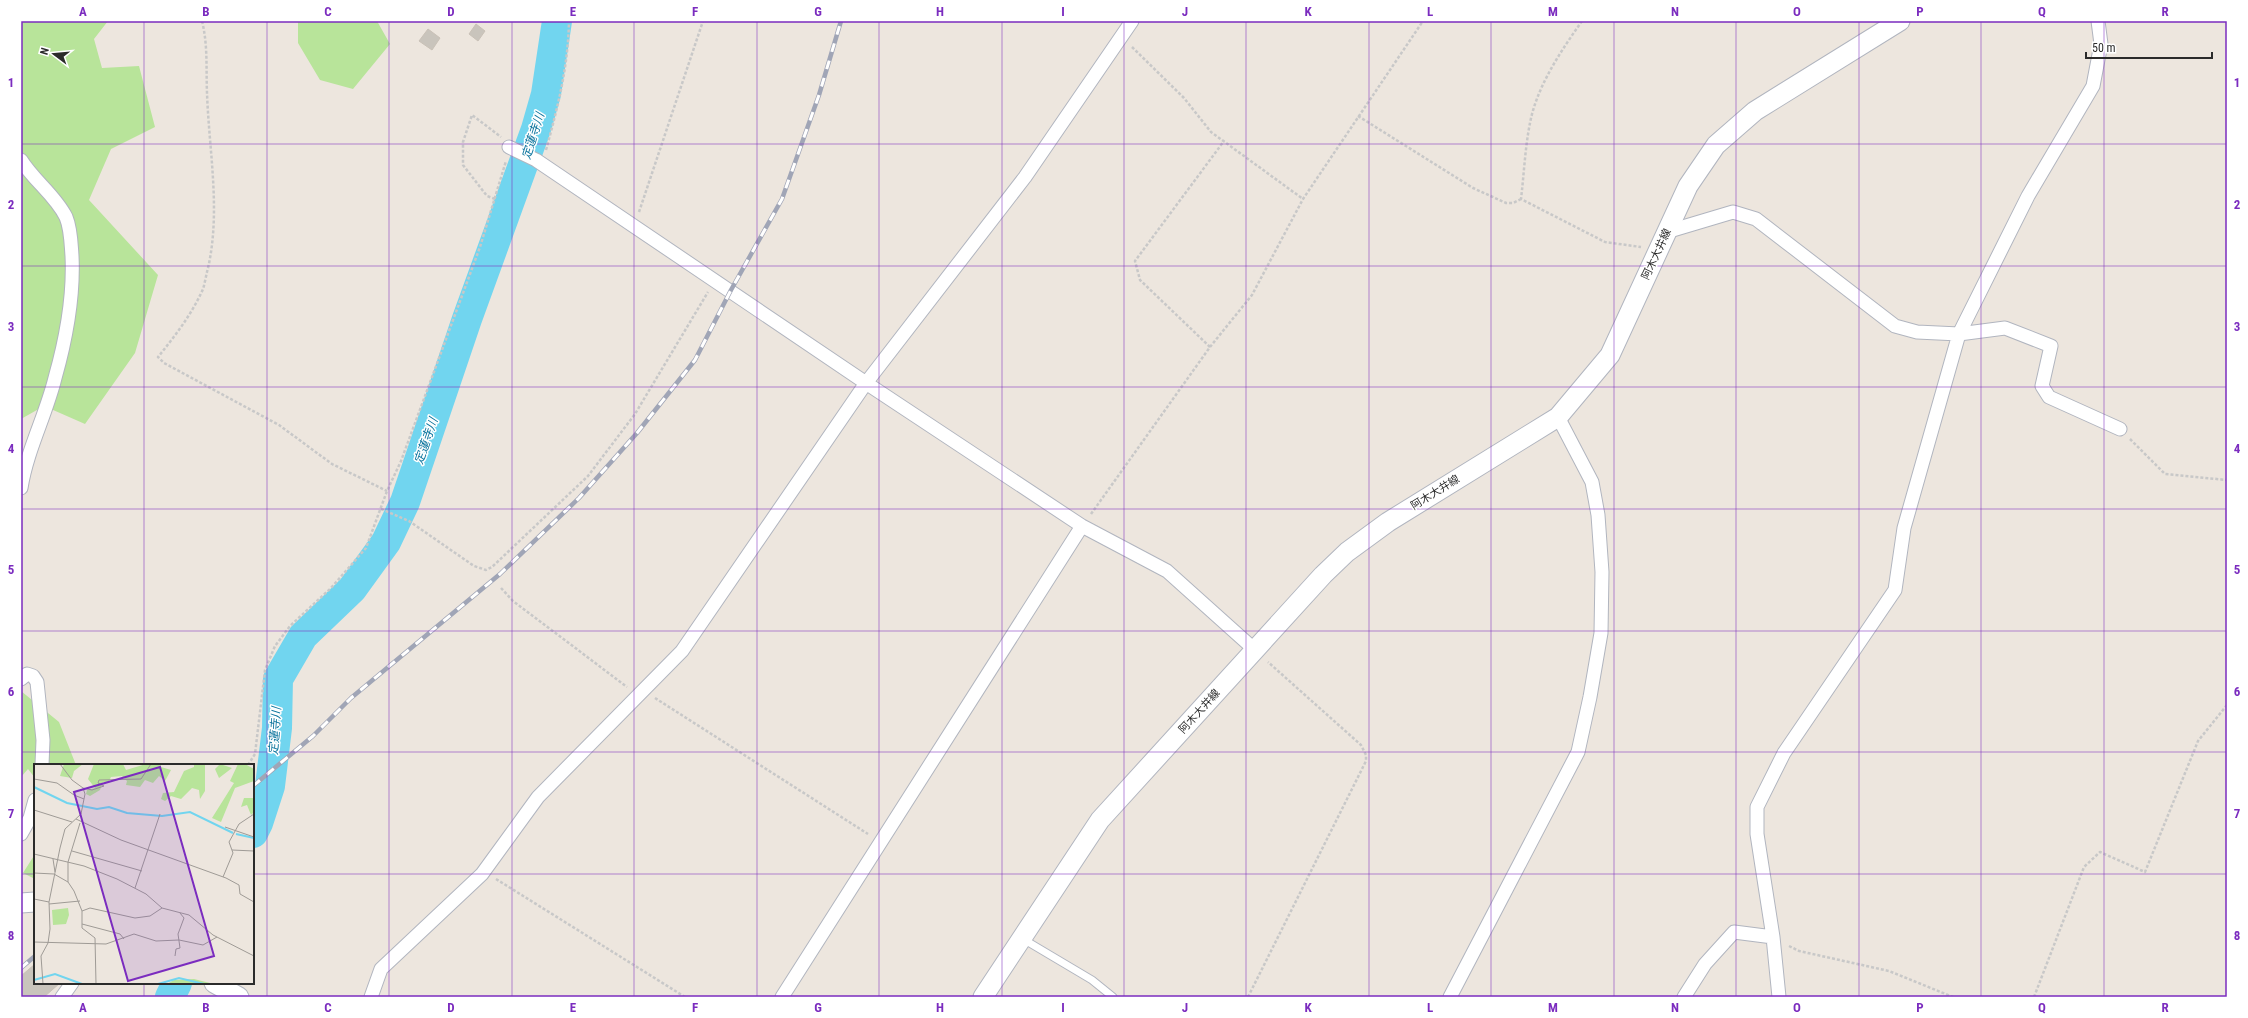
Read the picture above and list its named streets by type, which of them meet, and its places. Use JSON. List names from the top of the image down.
{
  "streets": {
    "main road": ["阿木大井線"]
  },
  "water": ["定蓮寺川"],
  "scale_bar": "50 m",
  "north": "left",
  "grid": {
    "columns": [
      "A",
      "B",
      "C",
      "D",
      "E",
      "F",
      "G",
      "H",
      "I",
      "J",
      "K",
      "L",
      "M",
      "N",
      "O",
      "P",
      "Q",
      "R"
    ],
    "rows": [
      "1",
      "2",
      "3",
      "4",
      "5",
      "6",
      "7",
      "8"
    ]
  }
}
